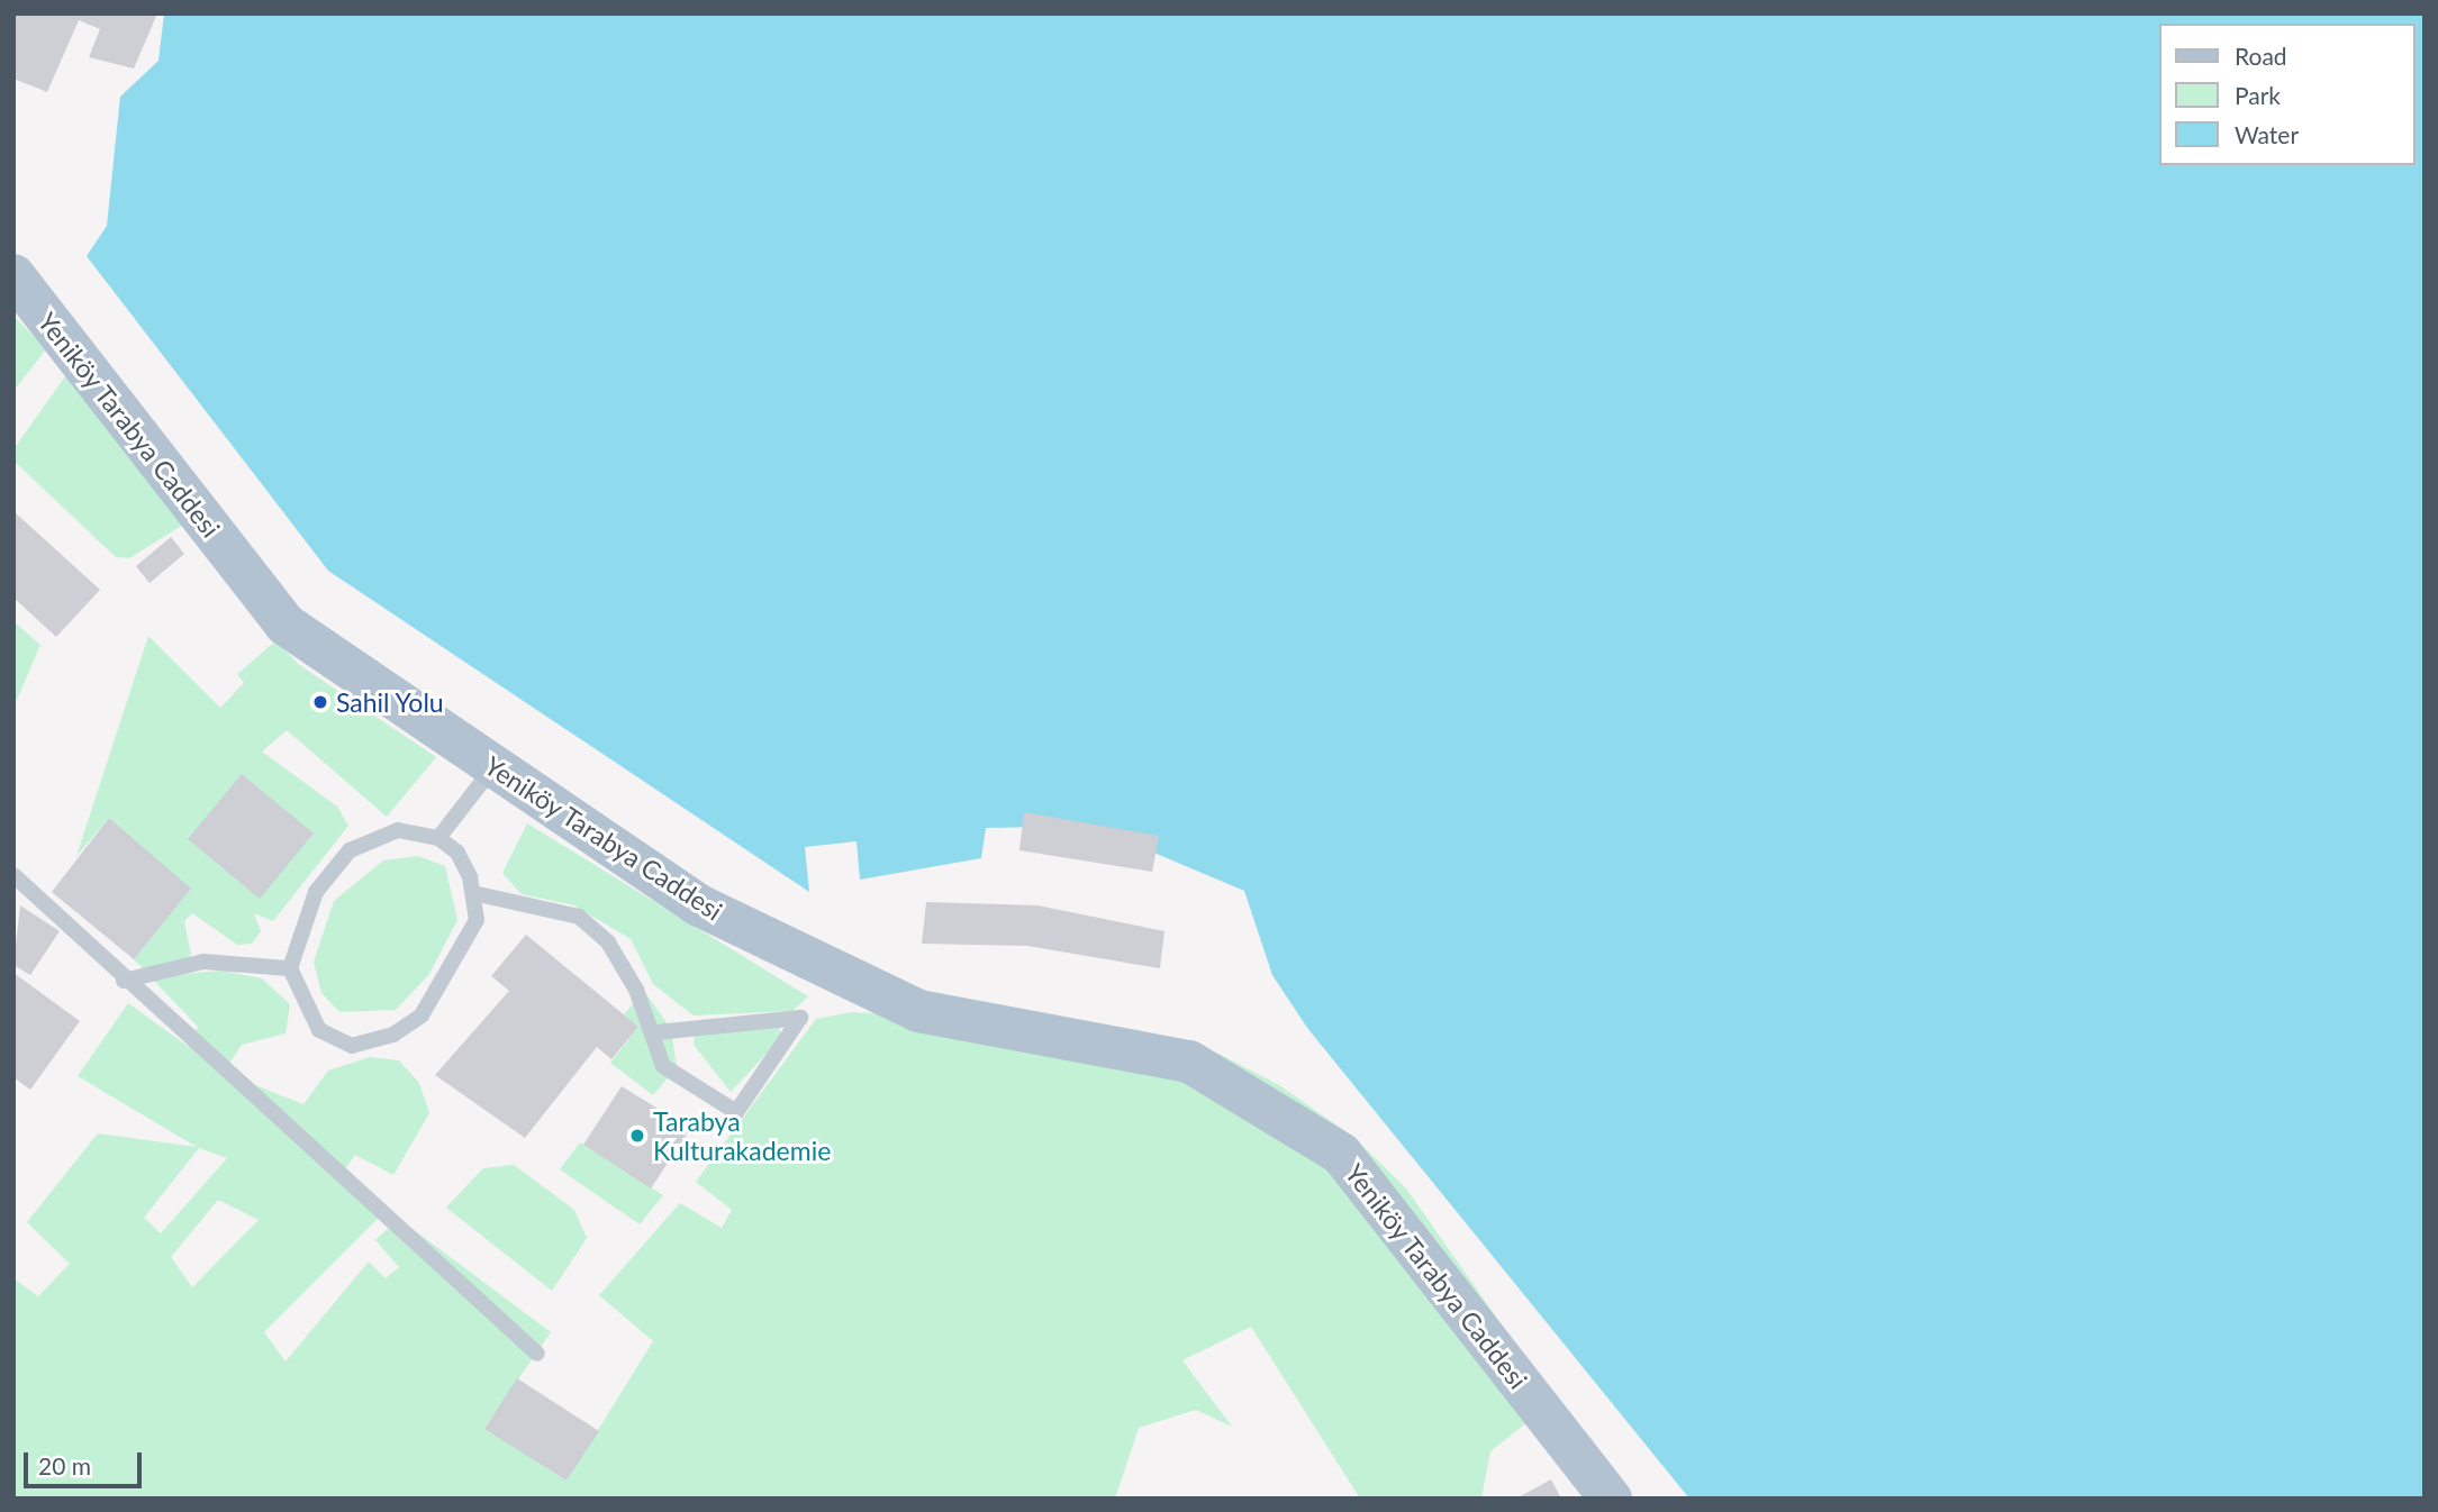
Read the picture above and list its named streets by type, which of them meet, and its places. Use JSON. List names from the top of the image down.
{
  "streets": {
    "main road": ["Yeniköy Tarabya Caddesi"]
  },
  "places": ["Sahil Yolu", "Tarabya Kulturakademie"],
  "legend": ["Road", "Park", "Water"],
  "scale_bar": "20 m"
}
